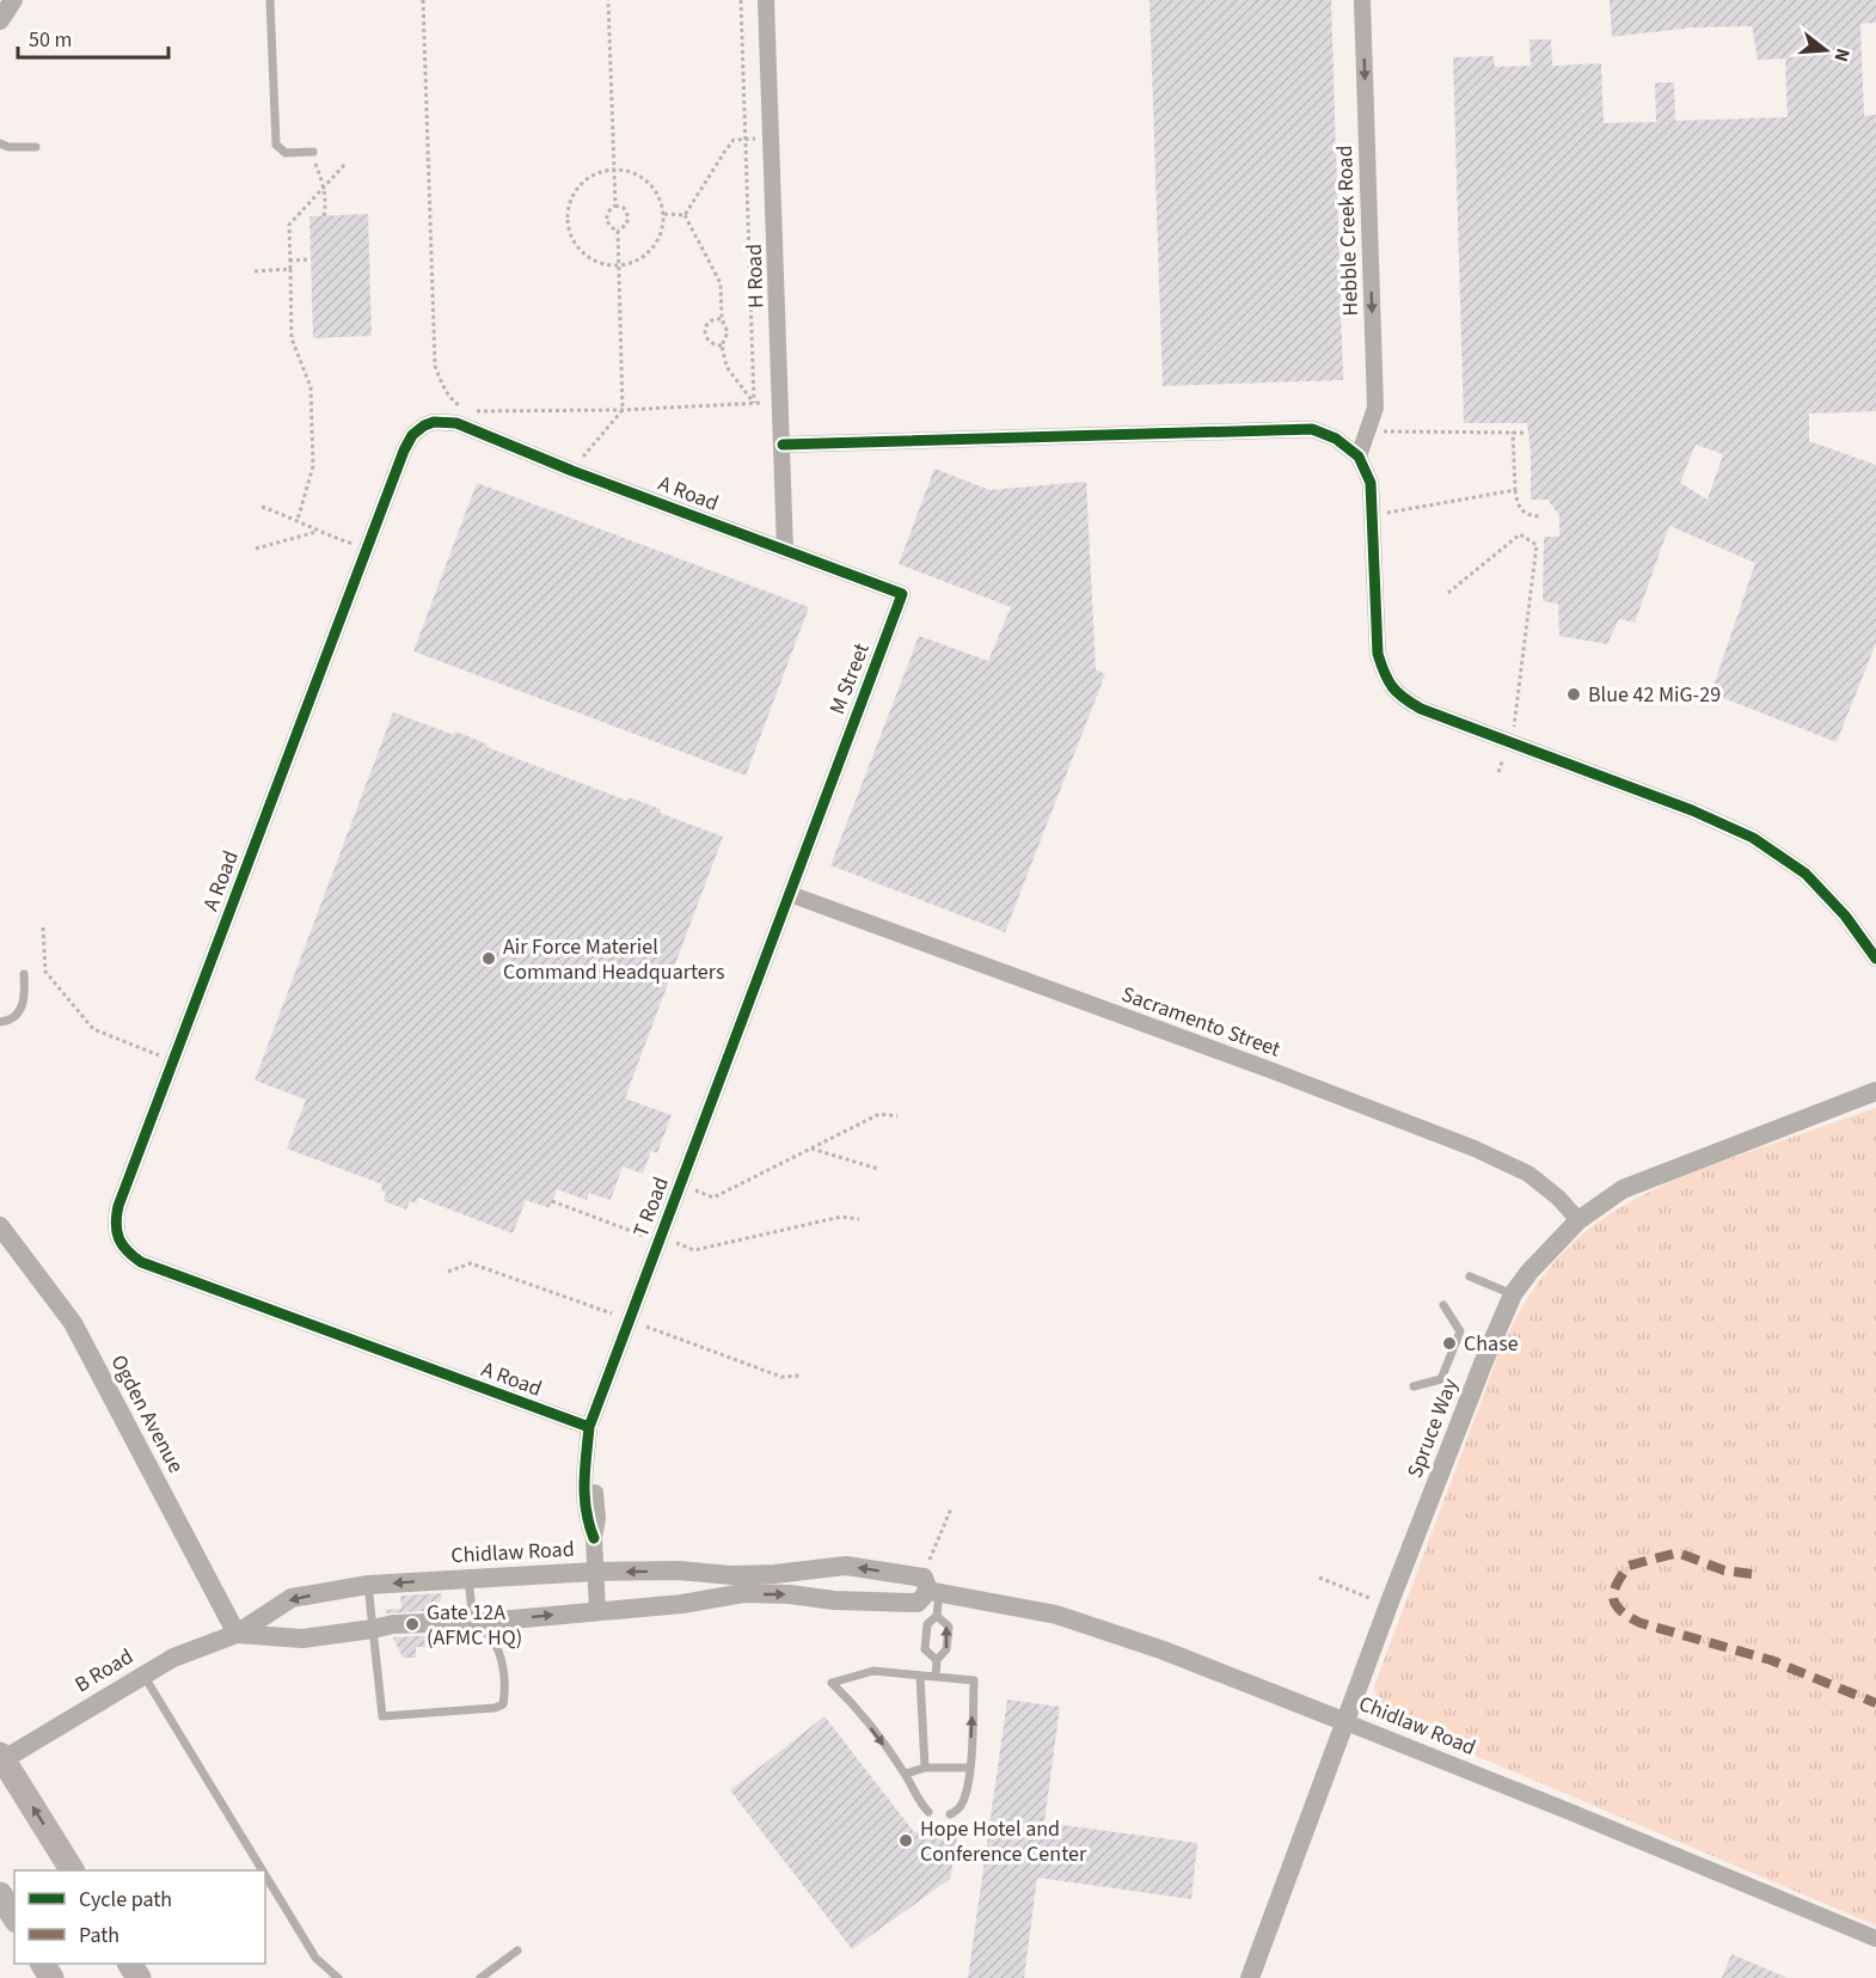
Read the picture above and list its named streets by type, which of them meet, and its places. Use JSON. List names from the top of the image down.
{
  "streets": {
    "street": [
      "Hebble Creek Road",
      "H Road",
      "A Road",
      "M Street",
      "Sacramento Street",
      "T Road",
      "Ogden Avenue",
      "Spruce Way",
      "Chidlaw Road",
      "B Road"
    ]
  },
  "crossings": [
    ["H Road", "A Road"],
    ["H Road", "M Street"],
    ["A Road", "M Street"],
    ["A Road", "T Road"],
    ["M Street", "Sacramento Street"],
    ["M Street", "T Road"],
    ["Sacramento Street", "T Road"],
    ["Sacramento Street", "Spruce Way"],
    ["T Road", "Chidlaw Road"],
    ["Ogden Avenue", "Chidlaw Road"],
    ["Ogden Avenue", "B Road"],
    ["Spruce Way", "Chidlaw Road"],
    ["Chidlaw Road", "B Road"]
  ],
  "one_way": ["Hebble Creek Road"],
  "places": [
    "Blue 42 MiG-29",
    "Air Force Materiel Command Headquarters",
    "Chase",
    "Gate 12A (AFMC HQ)",
    "Hope Hotel and Conference Center"
  ],
  "legend": ["Cycle path", "Path"],
  "scale_bar": "50 m",
  "north": "right"
}
